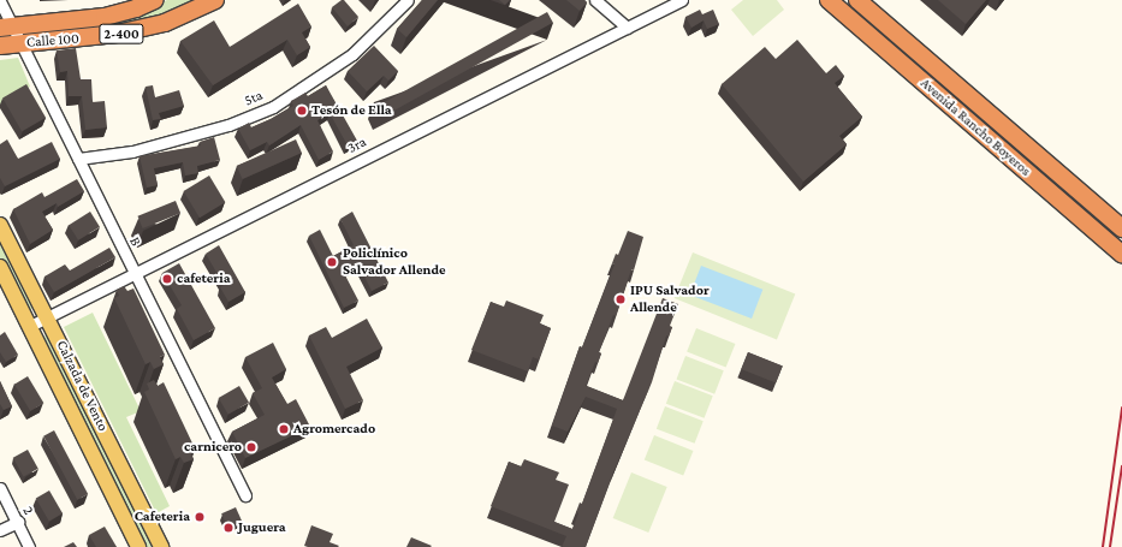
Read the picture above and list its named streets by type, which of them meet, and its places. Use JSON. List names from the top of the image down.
{
  "streets": {
    "highway": ["2-400", "Calle 100", "Avenida Rancho Boyeros"],
    "main road": ["Calzada de Vento"],
    "street": [
      "5ta",
      "3ra",
      "B",
      "2"
    ]
  },
  "crossings": [
    ["Calle 100", "B"],
    ["5ta", "B"],
    ["3ra", "B"],
    ["3ra", "Calzada de Vento"]
  ],
  "places": [
    "Tesón de Ella",
    "Policlínico Salvador Allende",
    "cafeteria",
    "IPU Salvador Allende",
    "Agromercado",
    "carnicero",
    "Cafeteria",
    "Juguera"
  ]
}
